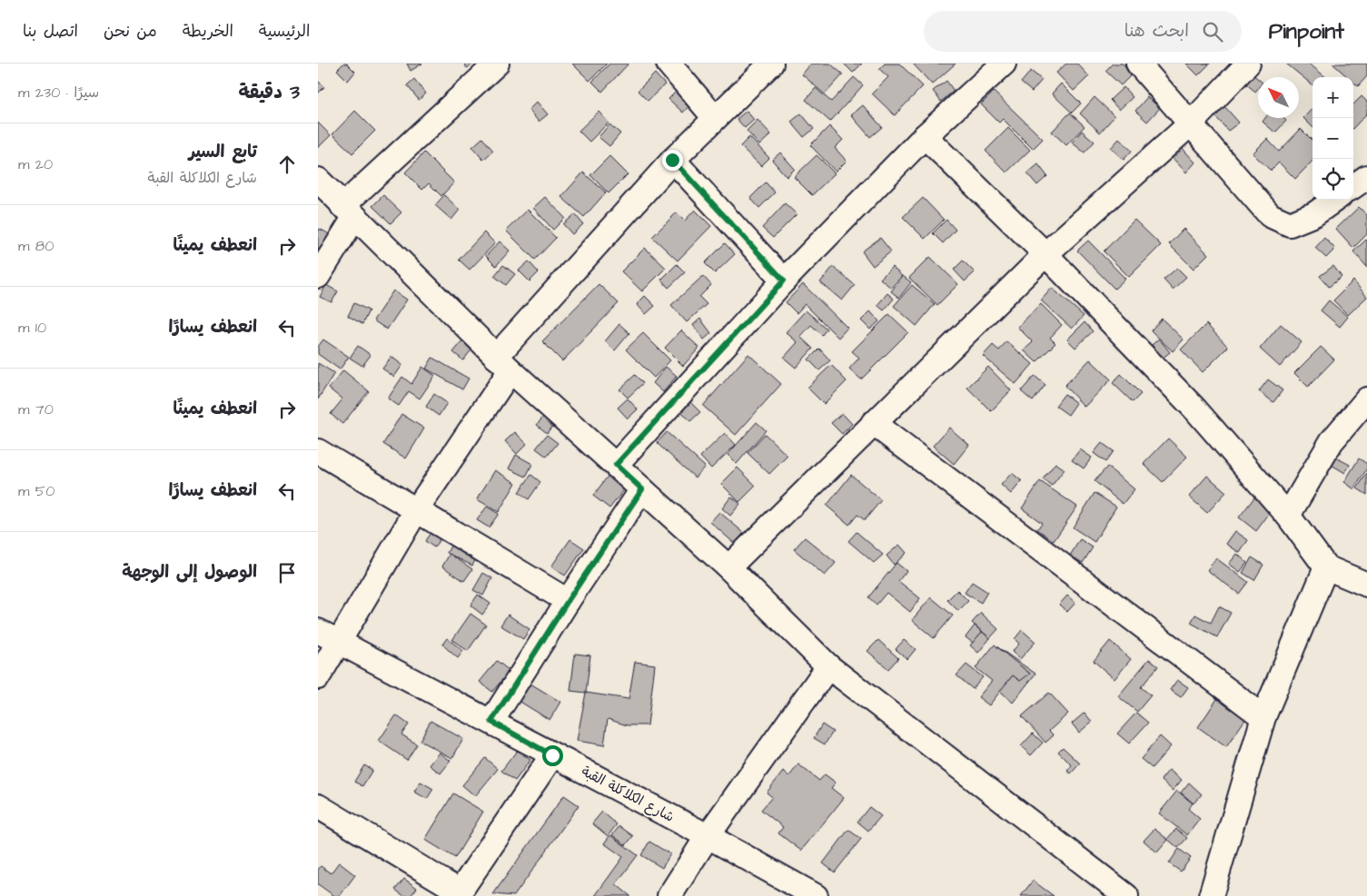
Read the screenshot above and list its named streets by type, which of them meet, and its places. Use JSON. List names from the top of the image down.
{
  "streets": {
    "street": ["شارع الكلاكلة القبة"]
  },
  "north": "top left",
  "page": {
    "header": "Pinpoint",
    "search": "ابحث هنا",
    "nav": [
      "الرئيسية",
      "الخريطة",
      "من نحن",
      "اتصل بنا"
    ],
    "heading": ["3 دقيقة", "سيرًا · 230 m"],
    "map_buttons": ["+", "−"],
    "list": [
      ["تابع السير", "شارع الكلاكلة القبة", "20 m"],
      ["انعطف يمينًا", "80 m"],
      ["انعطف يسارًا", "10 m"],
      ["انعطف يمينًا", "70 m"],
      ["انعطف يسارًا", "50 m"],
      "الوصول إلى الوجهة"
    ]
  }
}
